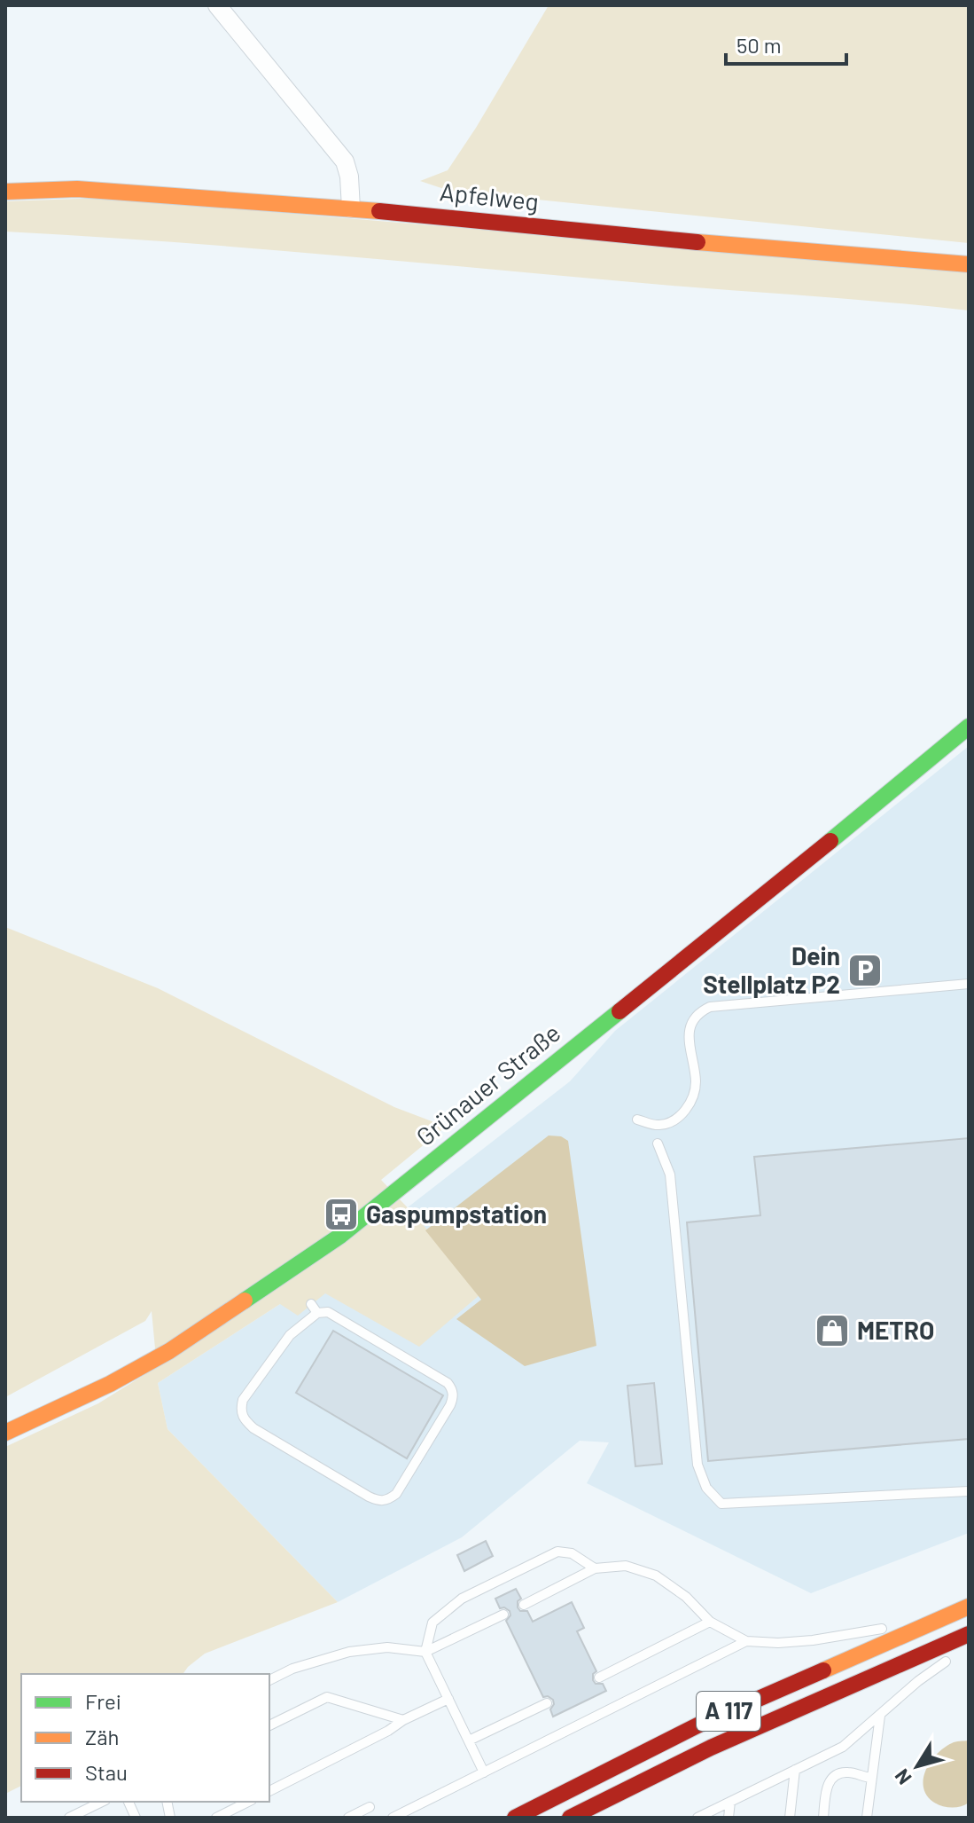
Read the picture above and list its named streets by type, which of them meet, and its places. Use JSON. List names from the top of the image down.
{
  "streets": {
    "main road": ["Apfelweg", "Grünauer Straße", "A 117"]
  },
  "places": {
    "parking": ["Dein Stellplatz P2"],
    "bus stop": ["Gaspumpstation"],
    "shop": ["METRO"]
  },
  "legend": ["Frei", "Zäh", "Stau"],
  "scale_bar": "50 m",
  "north": "bottom left"
}
